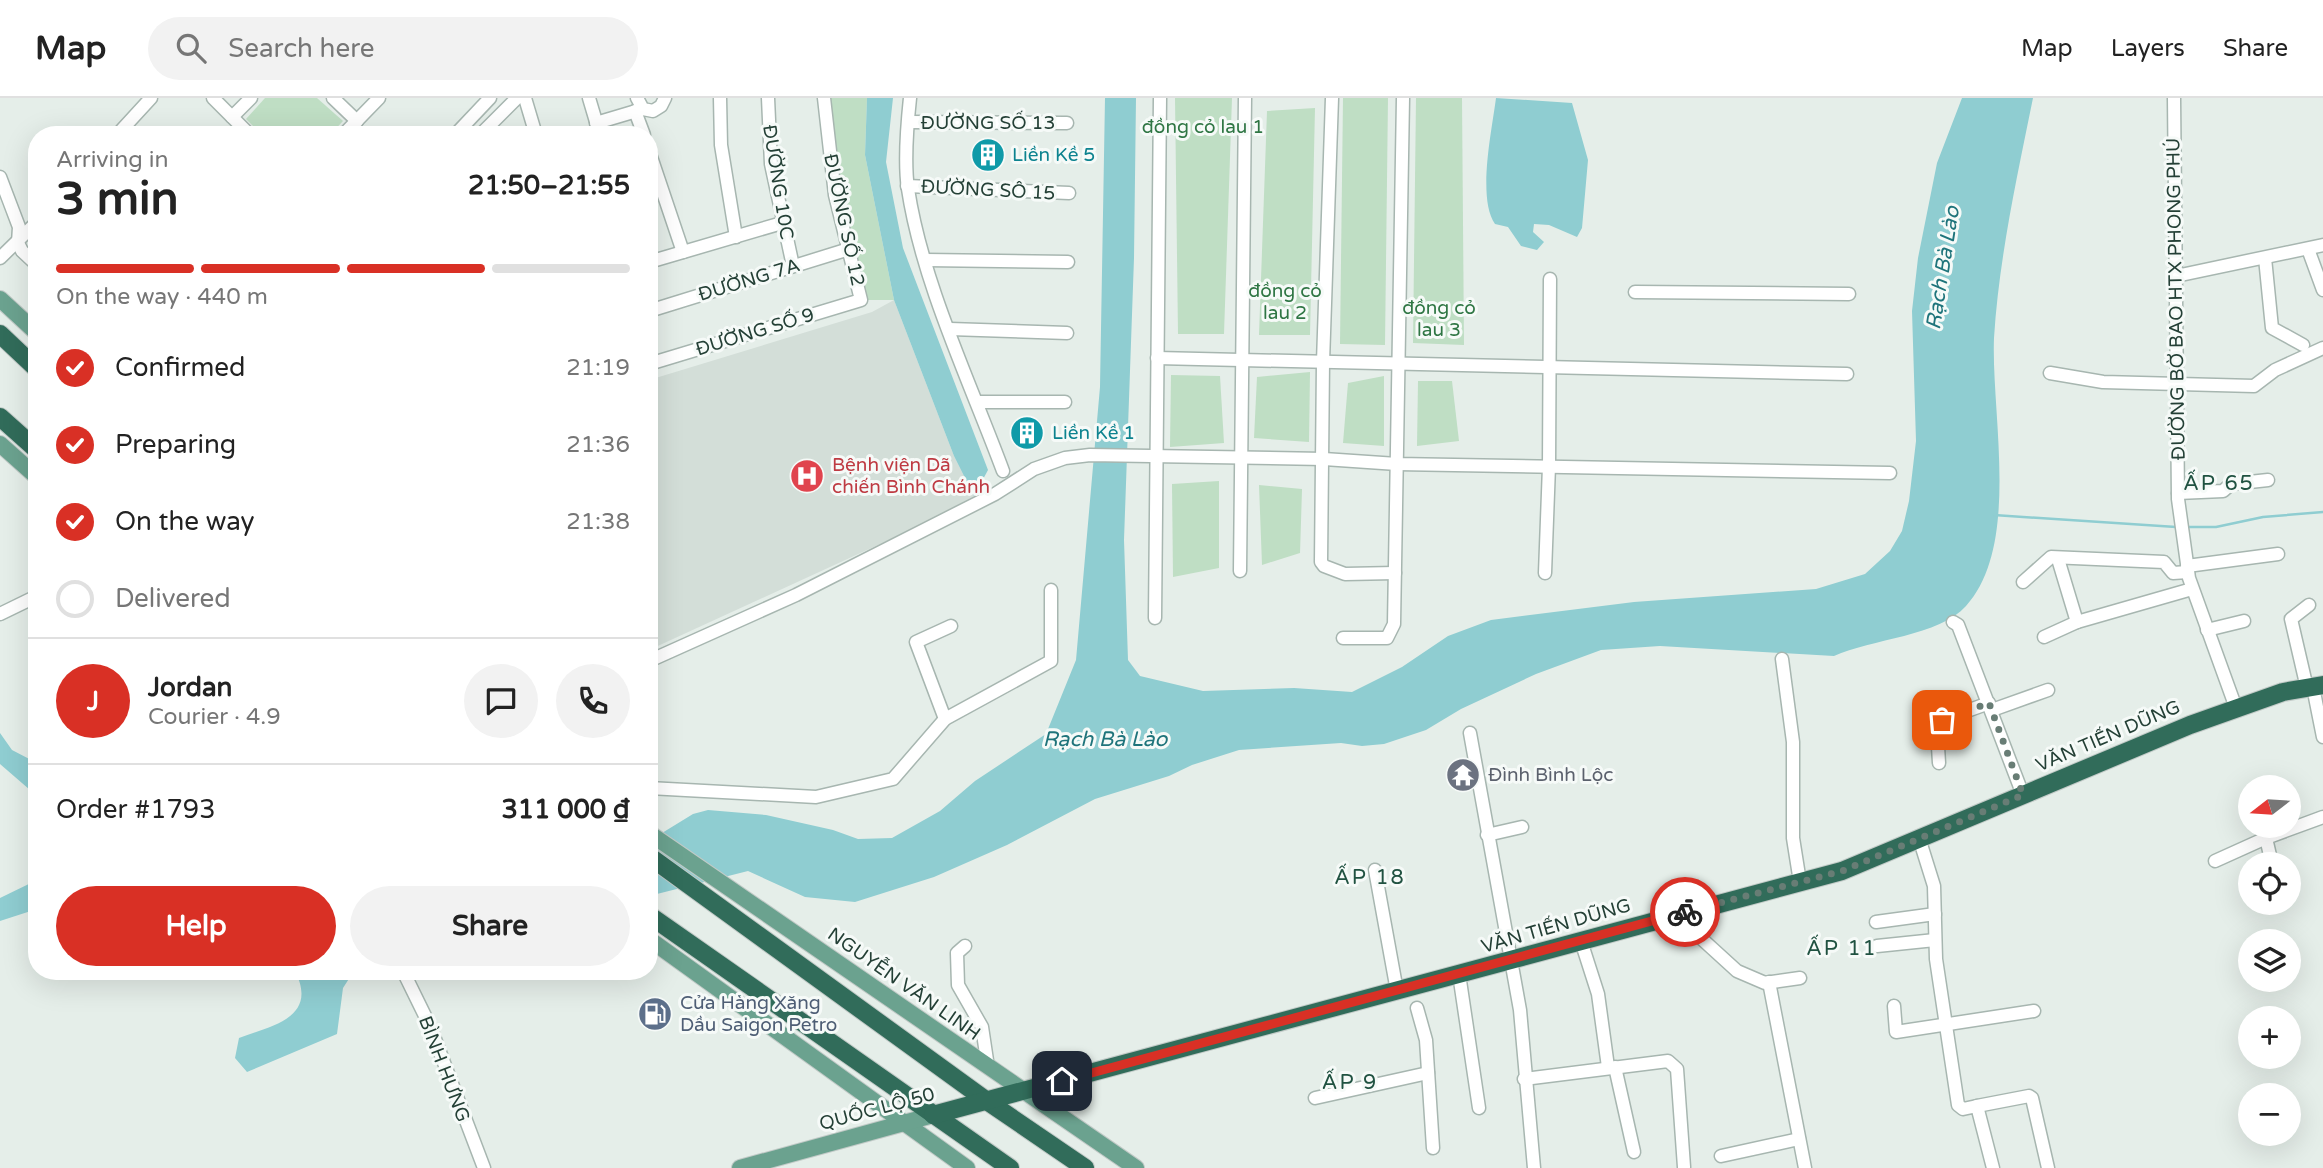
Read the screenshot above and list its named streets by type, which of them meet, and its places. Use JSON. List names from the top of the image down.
{
  "streets": {
    "highway": ["VĂN TIẾN DŨNG", "QUỐC LỘ 50"],
    "main road": ["NGUYỄN VĂN LINH"],
    "street": [
      "ĐƯỜNG SỐ 13",
      "ĐƯỜNG 10C",
      "ĐƯỜNG SÔ 15",
      "ĐƯỜNG SỐ 12",
      "ĐƯỜNG 7A",
      "ĐƯỜNG BỜ BAO HTX PHONG PHÚ",
      "ĐƯỜNG SỐ 9",
      "BÌNH HƯNG"
    ]
  },
  "crossings": [
    ["ĐƯỜNG 10C", "ĐƯỜNG 7A"],
    ["ĐƯỜNG SỐ 12", "ĐƯỜNG 7A"],
    ["ĐƯỜNG SỐ 12", "ĐƯỜNG SỐ 9"],
    ["VĂN TIẾN DŨNG", "NGUYỄN VĂN LINH"],
    ["VĂN TIẾN DŨNG", "QUỐC LỘ 50"],
    ["NGUYỄN VĂN LINH", "QUỐC LỘ 50"]
  ],
  "districts": [
    "ẤP 65",
    "ẤP 18",
    "ẤP 11",
    "ẤP 9"
  ],
  "water": ["Rạch Bà Lào"],
  "parks": ["đồng cỏ lau 1", "đồng cỏ lau 2", "đồng cỏ lau 3"],
  "places": {
    "building": ["Liền Kề 5", "Liền Kề 1"],
    "hospital": ["Bệnh viện Dã chiến Bình Chánh"],
    "temple": ["Đình Bình Lộc"],
    "fuel station": ["Cửa Hàng Xăng Dầu Saigon Petro"]
  },
  "north": "left",
  "page": {
    "header": "Map",
    "search": "Search here",
    "nav": ["Map", "Layers", "Share"],
    "heading": ["3 min", "Arriving in", "21:50–21:55"],
    "panel": [
      "Jordan",
      "Courier · 4.9",
      "Order #1793",
      "311 000 ₫"
    ],
    "bar": "On the way · 440 m",
    "list": [
      ["Confirmed", "21:19"],
      ["Preparing", "21:36"],
      ["On the way", "21:38"],
      "Delivered"
    ],
    "round": "J",
    "map_buttons": ["+", "−"],
    "buttons": ["Help", "Share"]
  }
}
